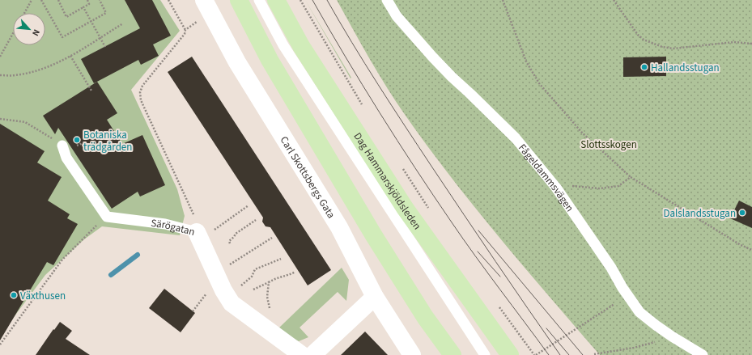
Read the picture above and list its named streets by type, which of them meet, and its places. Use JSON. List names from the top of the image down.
{
  "streets": {
    "main road": ["Dag Hammarskjöldsleden"],
    "street": ["Carl Skottsbergs Gata", "Särögatan"],
    "lane": ["Fågeldammsvägen"]
  },
  "parks": ["Slottsskogen"],
  "places": [
    "Hallandsstugan",
    "Botaniska trädgården",
    "Dalslandsstugan",
    "Växthusen"
  ],
  "north": "bottom right"
}
